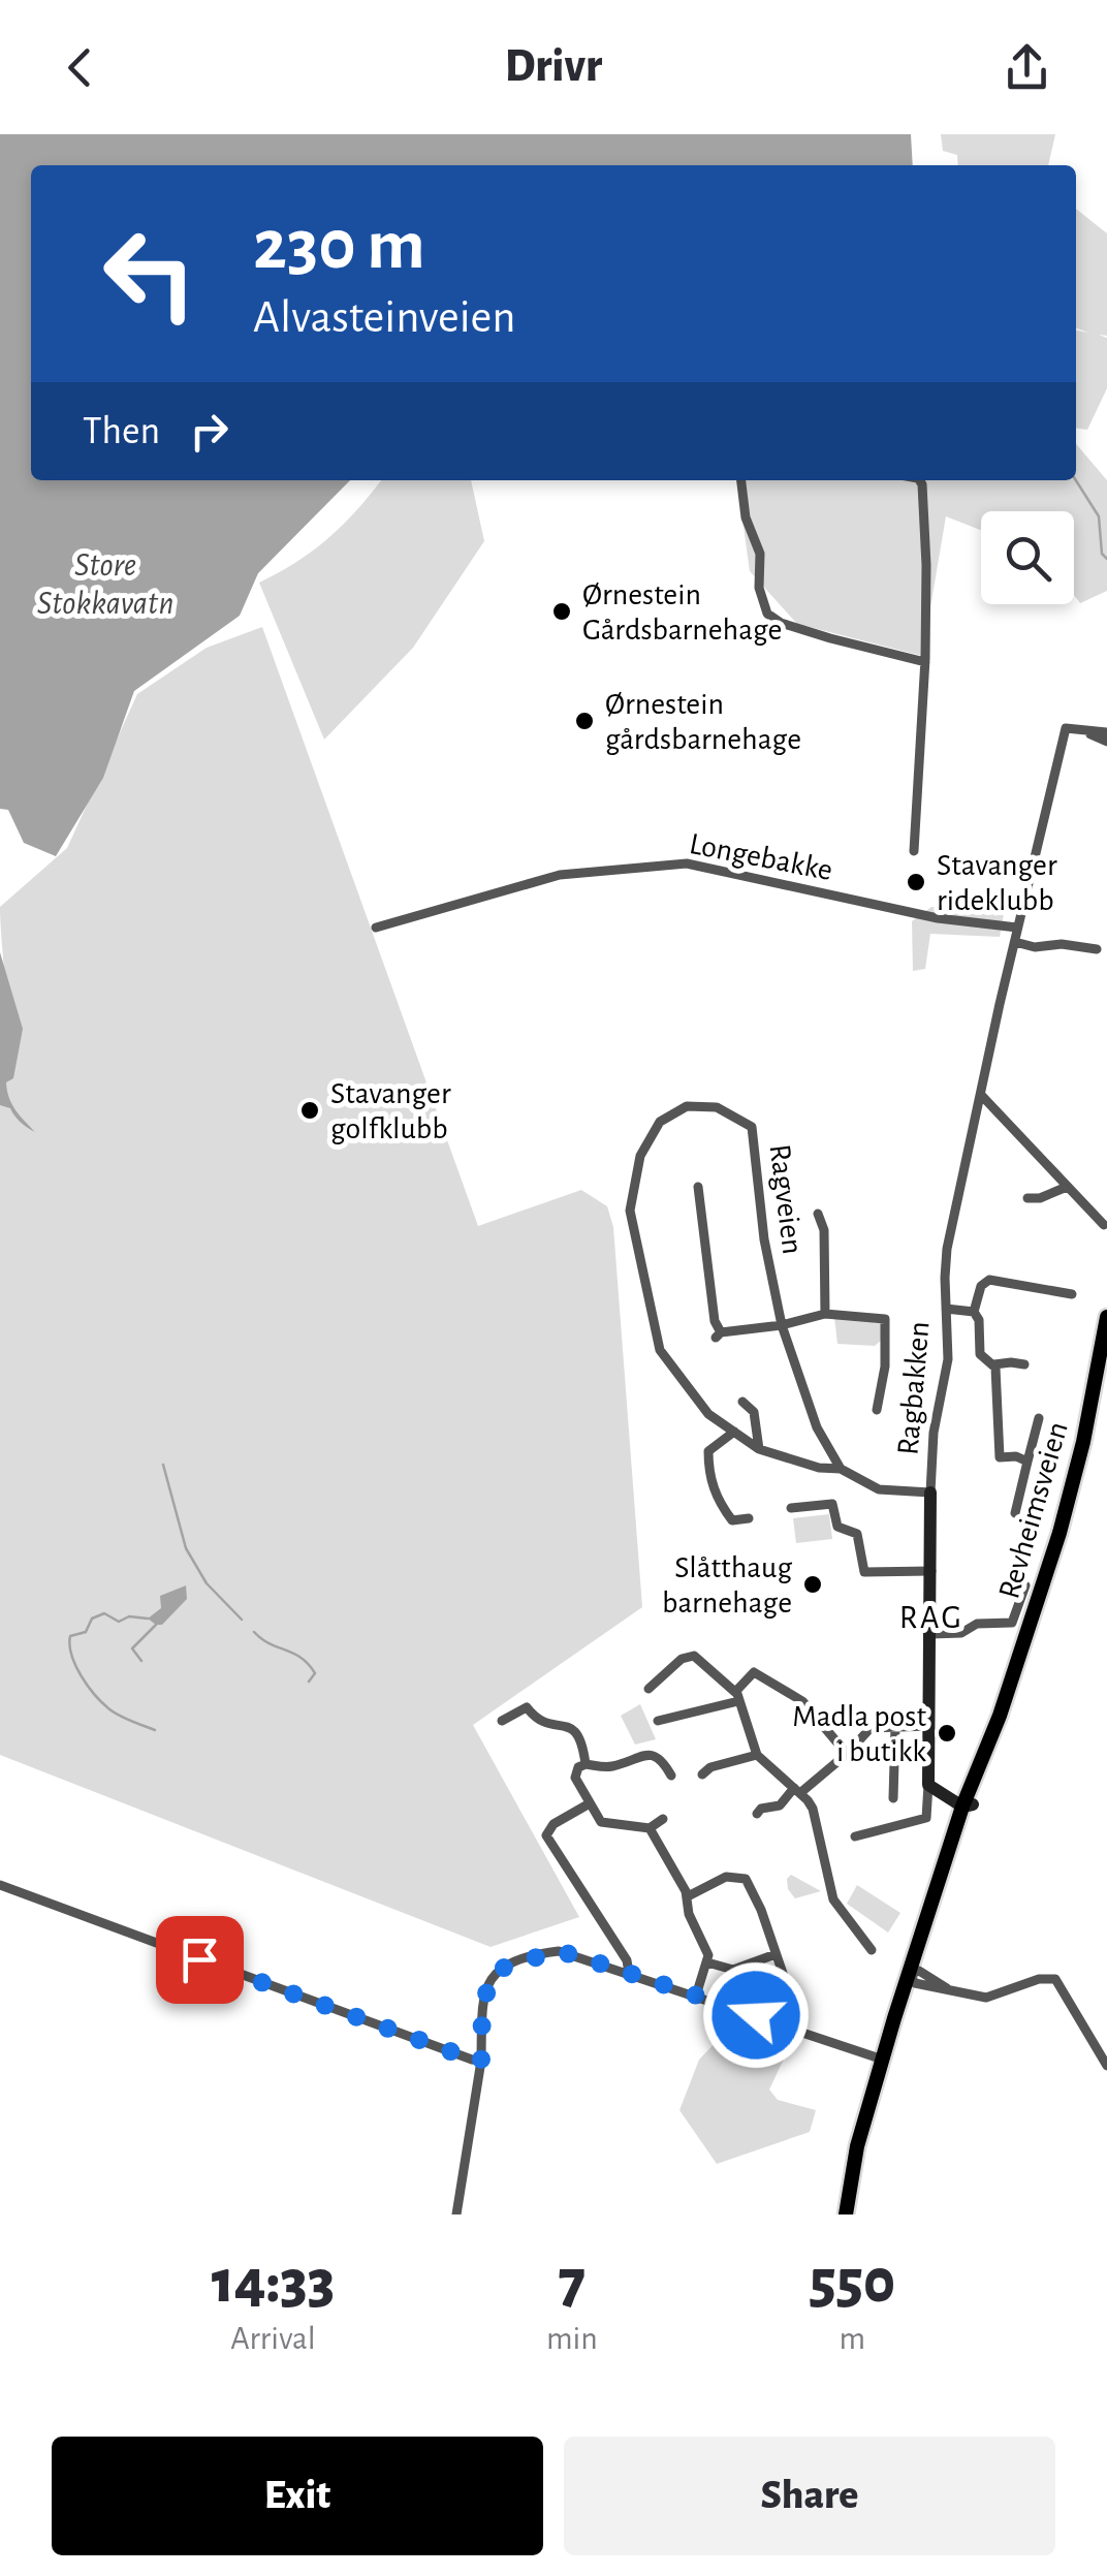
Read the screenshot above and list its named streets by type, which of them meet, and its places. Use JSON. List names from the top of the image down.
{
  "streets": {
    "main road": ["Revheimsveien"],
    "street": ["Longebakke", "Ragveien", "Ragbakken"]
  },
  "crossings": [
    ["Longebakke", "Ragbakken"],
    ["Ragveien", "Ragbakken"]
  ],
  "districts": ["RAG"],
  "water": ["Store Stokkavatn"],
  "places": [
    "Ørnestein Gårdsbarnehage",
    "Ørnestein gårdsbarnehage",
    "Stavanger rideklubb",
    "Stavanger golfklubb",
    "Slåtthaug barnehage",
    "Madla post i butikk"
  ],
  "page": {
    "header": "Drivr",
    "turn": ["230 m", "Alvasteinveien"],
    "then": "Then",
    "eta": [
      "14:33",
      "Arrival",
      "7",
      "min",
      "550",
      "m"
    ],
    "buttons": ["Exit", "Share"]
  }
}
